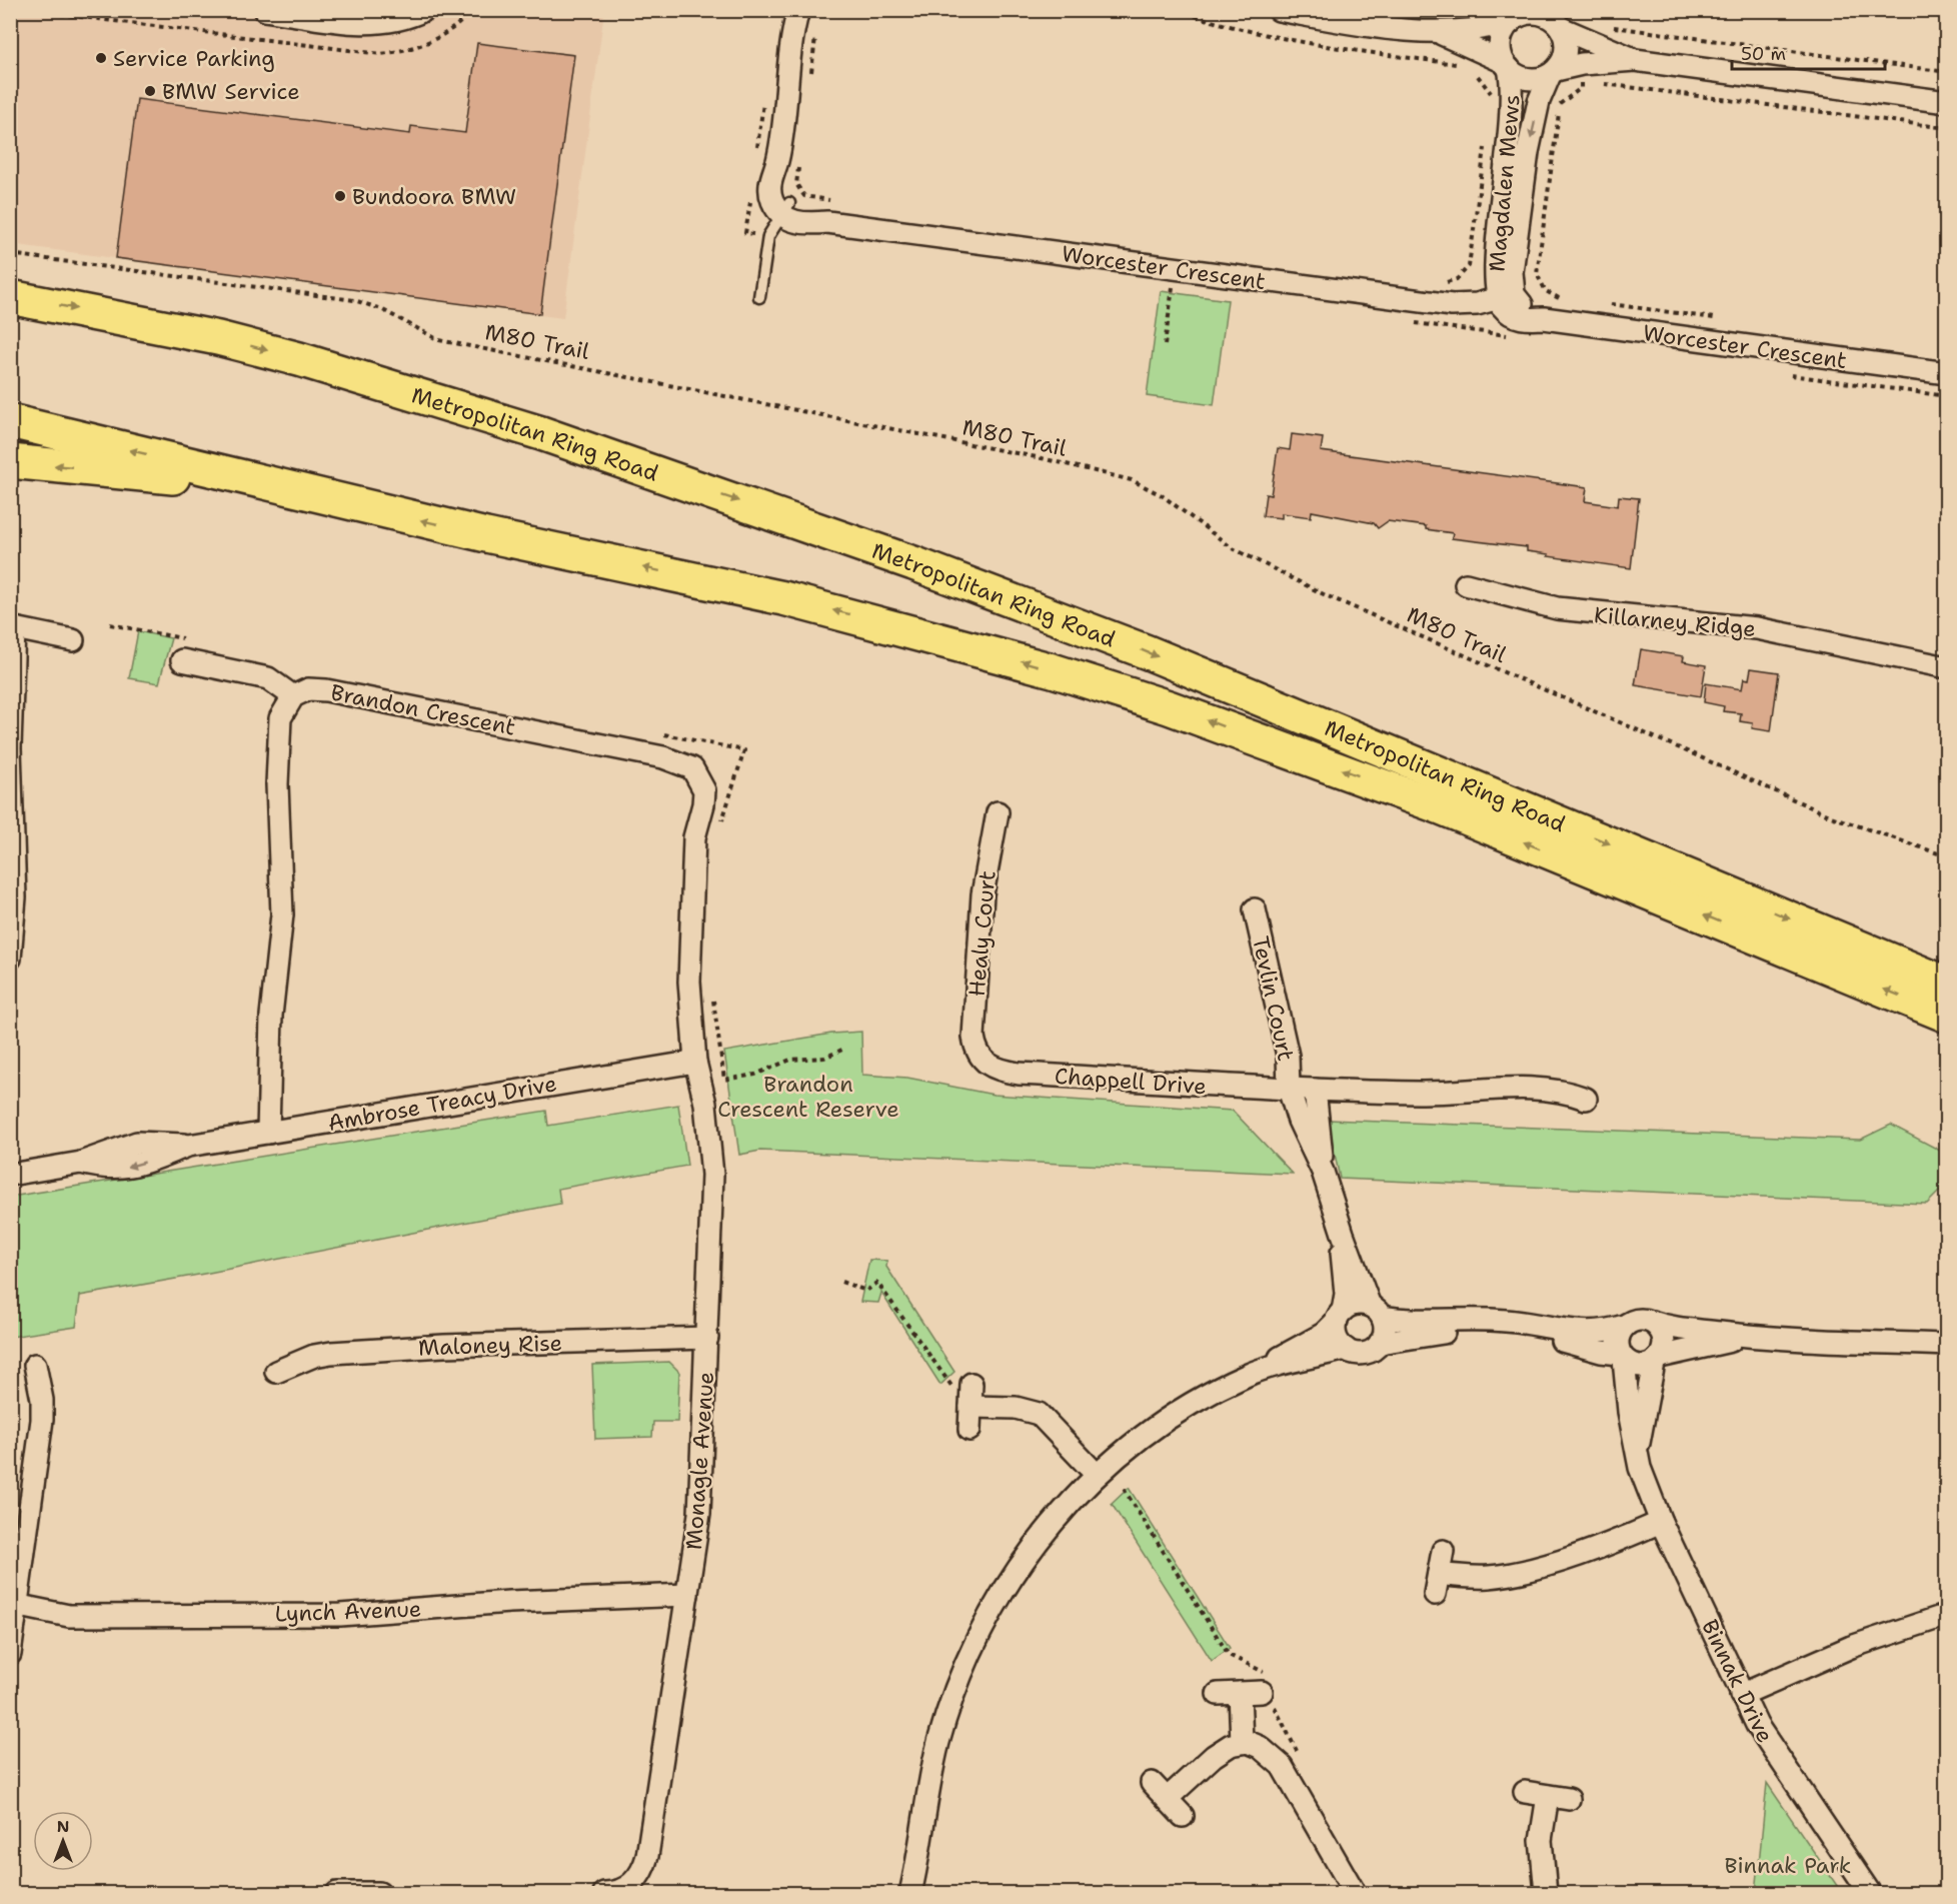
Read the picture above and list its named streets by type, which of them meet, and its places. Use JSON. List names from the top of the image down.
{
  "streets": {
    "highway": ["Metropolitan Ring Road"],
    "street": [
      "Magdalen Mews",
      "Worcester Crescent",
      "Killarney Ridge",
      "Brandon Crescent",
      "Healy Court",
      "Tevlin Court",
      "Chappell Drive",
      "Ambrose Treacy Drive",
      "Maloney Rise",
      "Monagle Avenue",
      "Lynch Avenue",
      "Binnak Drive"
    ],
    "path": ["M80 Trail"]
  },
  "crossings": [
    ["Magdalen Mews", "Worcester Crescent"],
    ["Brandon Crescent", "Ambrose Treacy Drive"],
    ["Brandon Crescent", "Monagle Avenue"],
    ["Healy Court", "Chappell Drive"],
    ["Tevlin Court", "Chappell Drive"],
    ["Ambrose Treacy Drive", "Monagle Avenue"],
    ["Maloney Rise", "Monagle Avenue"],
    ["Monagle Avenue", "Lynch Avenue"]
  ],
  "parks": ["Brandon Crescent Reserve", "Binnak Park"],
  "places": ["Service Parking", "BMW Service", "Bundoora BMW"],
  "scale_bar": "50 m",
  "north": "top"
}
